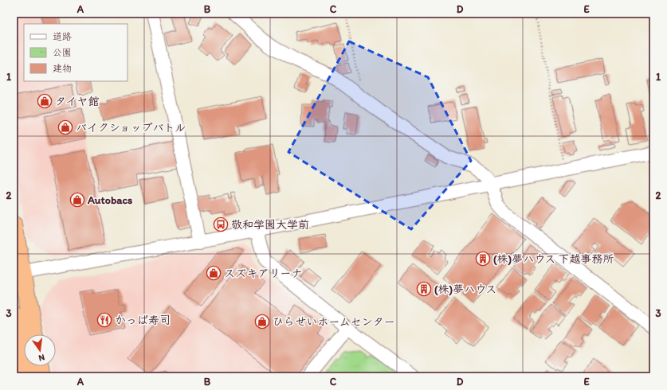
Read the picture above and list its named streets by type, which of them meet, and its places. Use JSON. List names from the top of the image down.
{
  "places": {
    "shop": [
      "タイヤ館",
      "バイクショップバトル",
      "Autobacs",
      "スズキアリーナ",
      "ひらせいホームセンター"
    ],
    "bus stop": ["敬和学園大学前"],
    "building": ["(株)夢ハウス 下越事務所", "(株)夢ハウス"],
    "restaurant": ["かっぱ寿司"]
  },
  "legend": ["道路", "公園", "建物"],
  "north": "bottom",
  "grid": {
    "columns": [
      "A",
      "B",
      "C",
      "D",
      "E"
    ],
    "rows": ["1", "2", "3"]
  }
}
